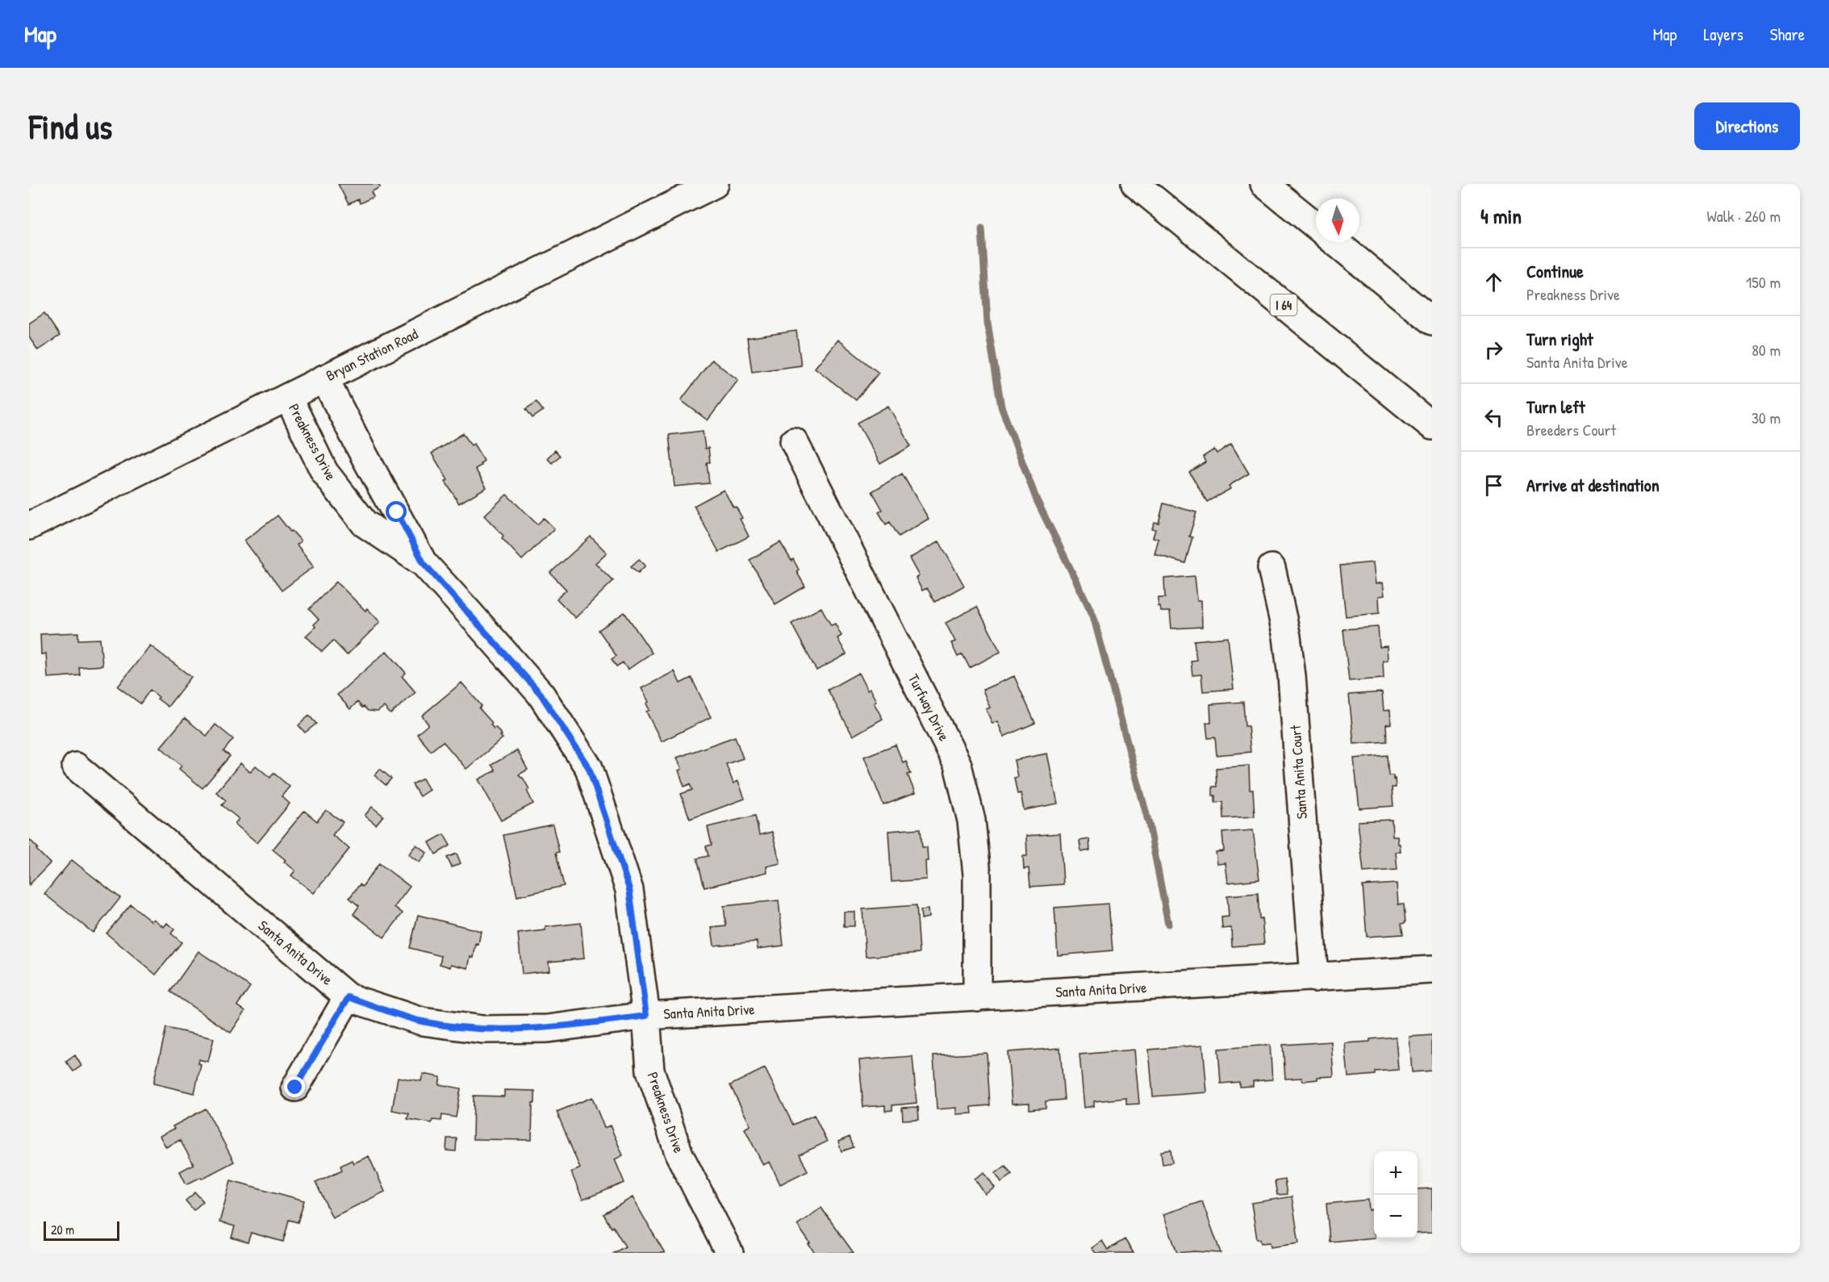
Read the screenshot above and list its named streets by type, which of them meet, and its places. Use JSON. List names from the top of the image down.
{
  "streets": {
    "main road": [
      "I 64",
      "Bryan Station Road",
      "Preakness Drive",
      "Turfway Drive",
      "Santa Anita Court",
      "Santa Anita Drive"
    ]
  },
  "crossings": [
    ["Bryan Station Road", "Preakness Drive"],
    ["Preakness Drive", "Santa Anita Drive"],
    ["Turfway Drive", "Santa Anita Drive"],
    ["Santa Anita Court", "Santa Anita Drive"]
  ],
  "scale_bar": "20 m",
  "north": "bottom",
  "page": {
    "header": "Map",
    "nav": ["Map", "Layers", "Share"],
    "buttons": "Directions",
    "title": "Find us",
    "heading": ["4 min", "Walk · 260 m"],
    "list": [
      ["Continue", "Preakness Drive", "150 m"],
      ["Turn right", "Santa Anita Drive", "80 m"],
      ["Turn left", "Breeders Court", "30 m"],
      "Arrive at destination"
    ],
    "map_buttons": ["+", "−"],
    "scale": "20 m"
  }
}
